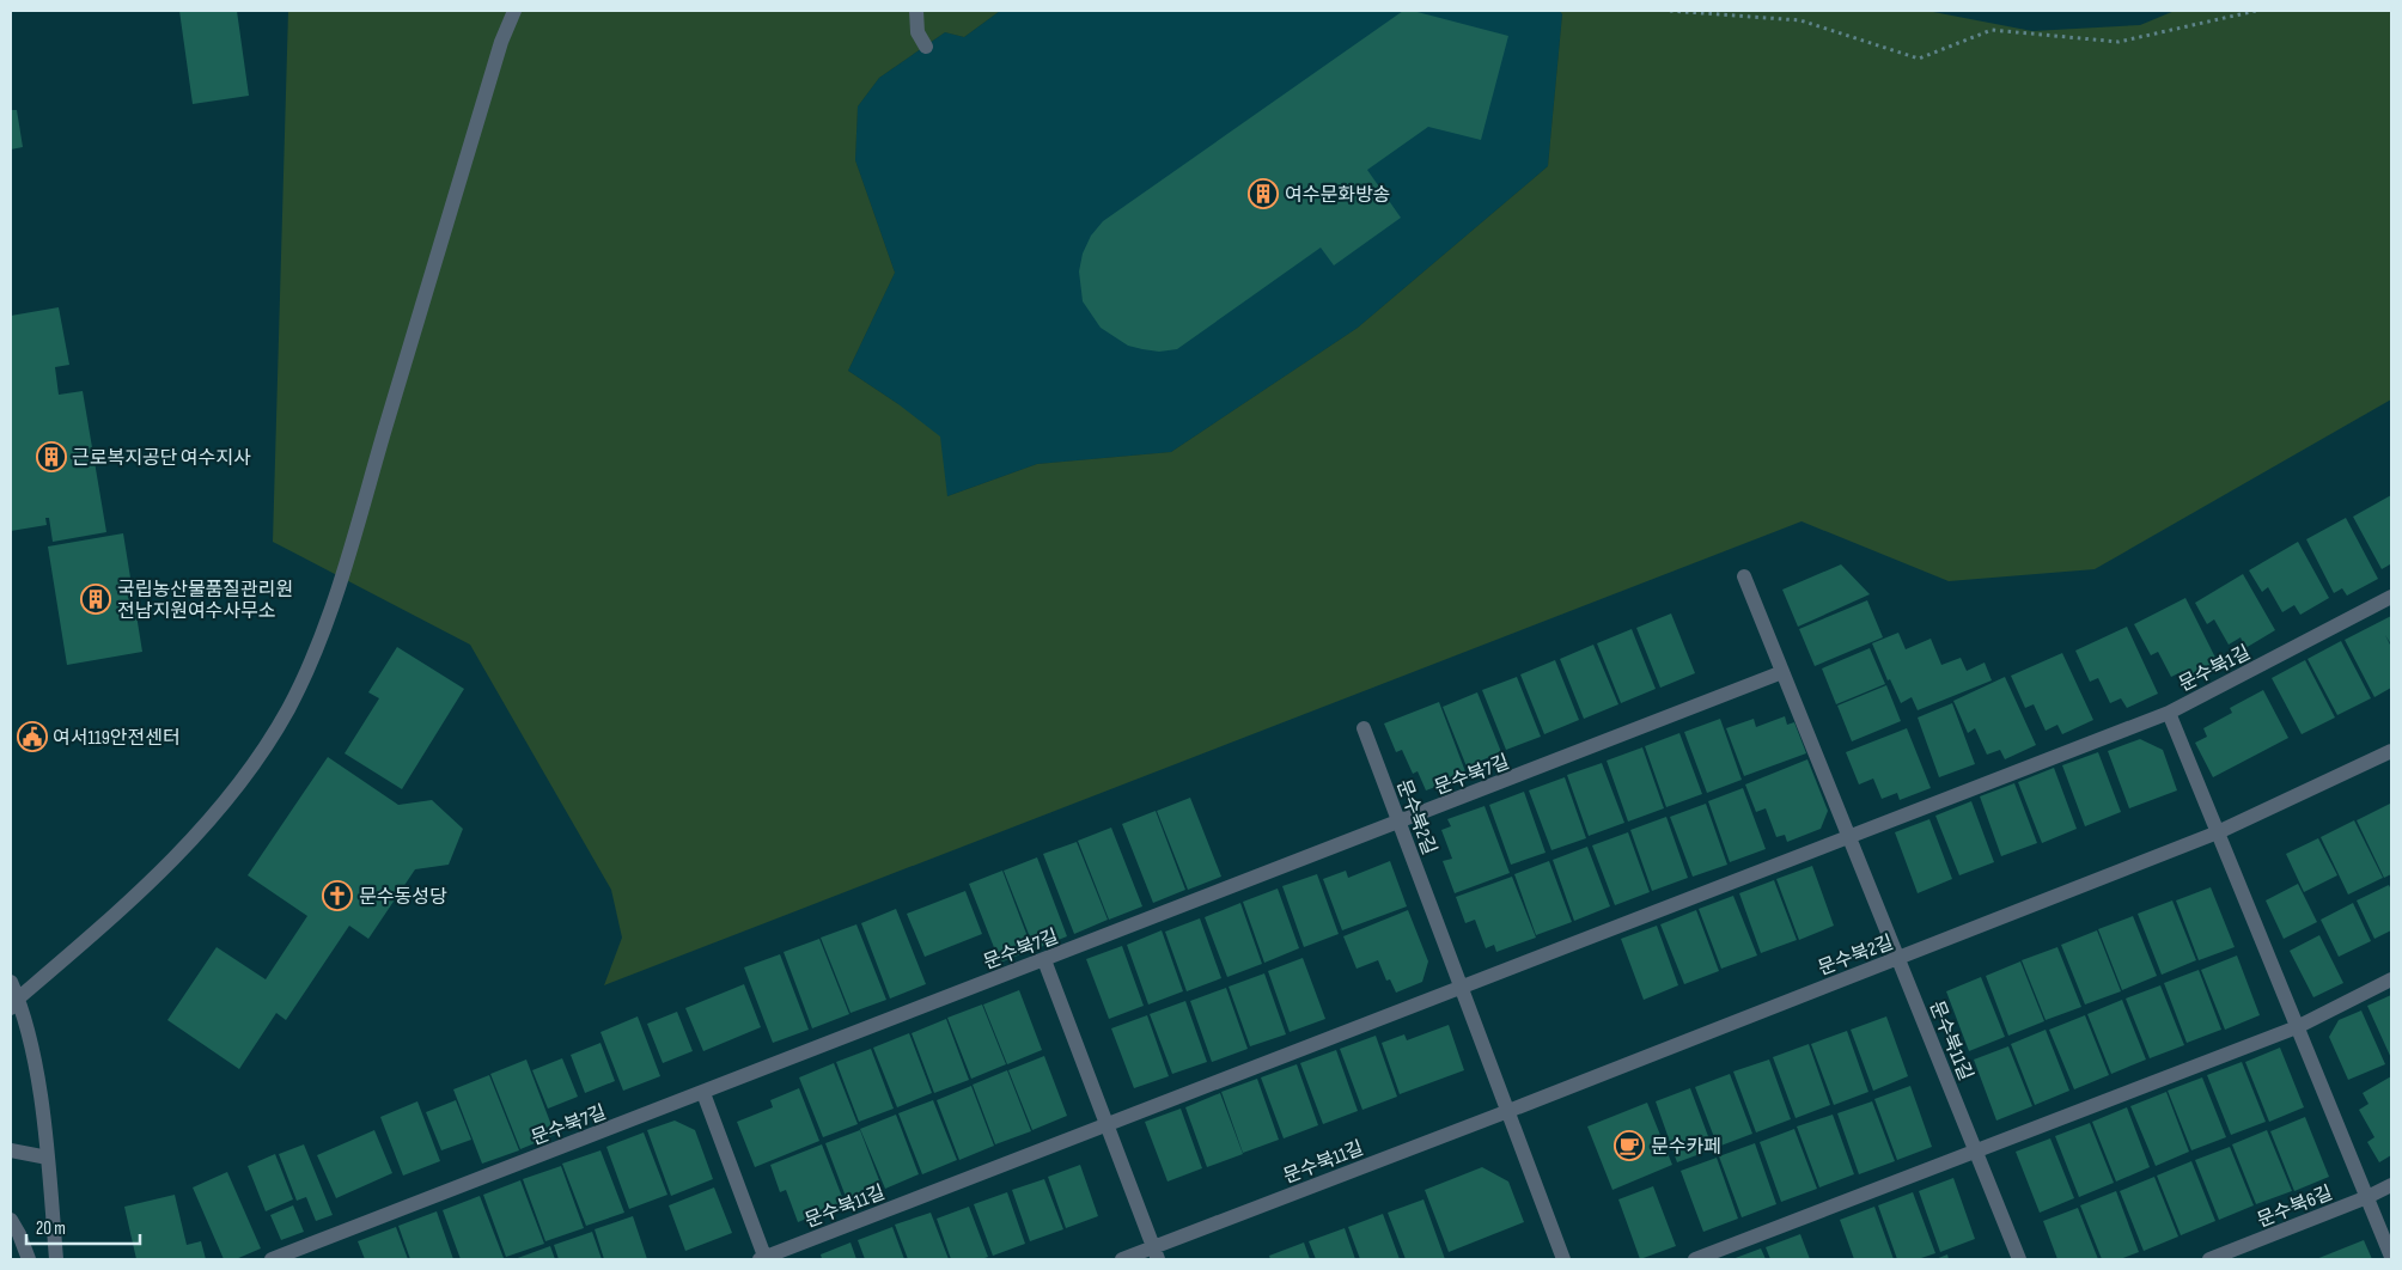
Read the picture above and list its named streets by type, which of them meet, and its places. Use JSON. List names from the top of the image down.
{
  "streets": {
    "street": [
      "문수북1길",
      "문수북7길",
      "문수북2길",
      "문수북11길",
      "문수북6길"
    ]
  },
  "crossings": [
    ["문수북1길", "문수북2길"],
    ["문수북1길", "문수북6길"],
    ["문수북7길", "문수북2길"],
    ["문수북7길", "문수북11길"],
    ["문수북2길", "문수북11길"]
  ],
  "places": {
    "building": ["여수문화방송", "근로복지공단 여수지사", "국립농산물품질관리원 전남지원여수사무소"],
    "public building": ["여서119안전센터"],
    "church": ["문수동성당"],
    "cafe": ["문수카페"]
  },
  "scale_bar": "20 m"
}
